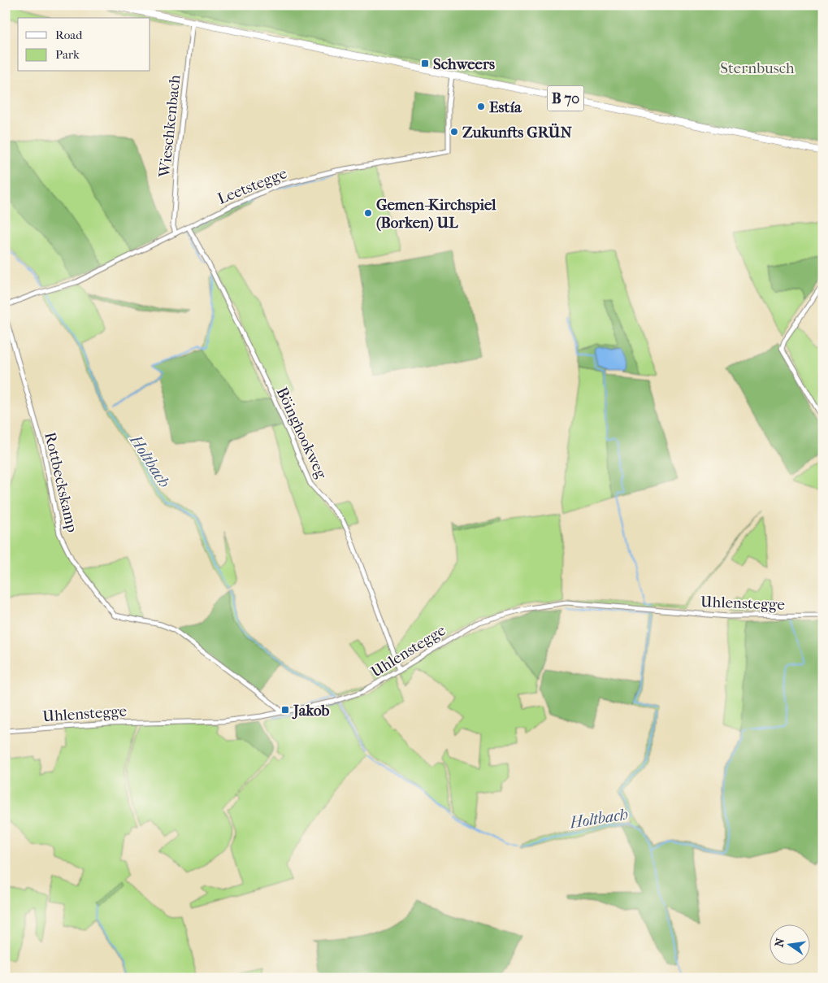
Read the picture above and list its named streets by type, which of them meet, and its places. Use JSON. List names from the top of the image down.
{
  "streets": {
    "main road": ["B 70"],
    "street": [
      "Wieschkenbach",
      "Leetstegge",
      "Böinghookweg",
      "Rottbeckskamp",
      "Uhlenstegge"
    ]
  },
  "crossings": [
    ["B 70", "Wieschkenbach"],
    ["B 70", "Leetstegge"],
    ["Wieschkenbach", "Leetstegge"],
    ["Leetstegge", "Böinghookweg"],
    ["Böinghookweg", "Uhlenstegge"],
    ["Rottbeckskamp", "Uhlenstegge"]
  ],
  "water": ["Holtbach"],
  "parks": ["Sternbusch"],
  "places": {
    "transit": ["Schweers", "Jakob"],
    "other": ["Estía", "Zukunfts GRÜN", "Gemen-Kirchspiel (Borken) UL"]
  },
  "legend": ["Road", "Park"],
  "north": "left"
}
